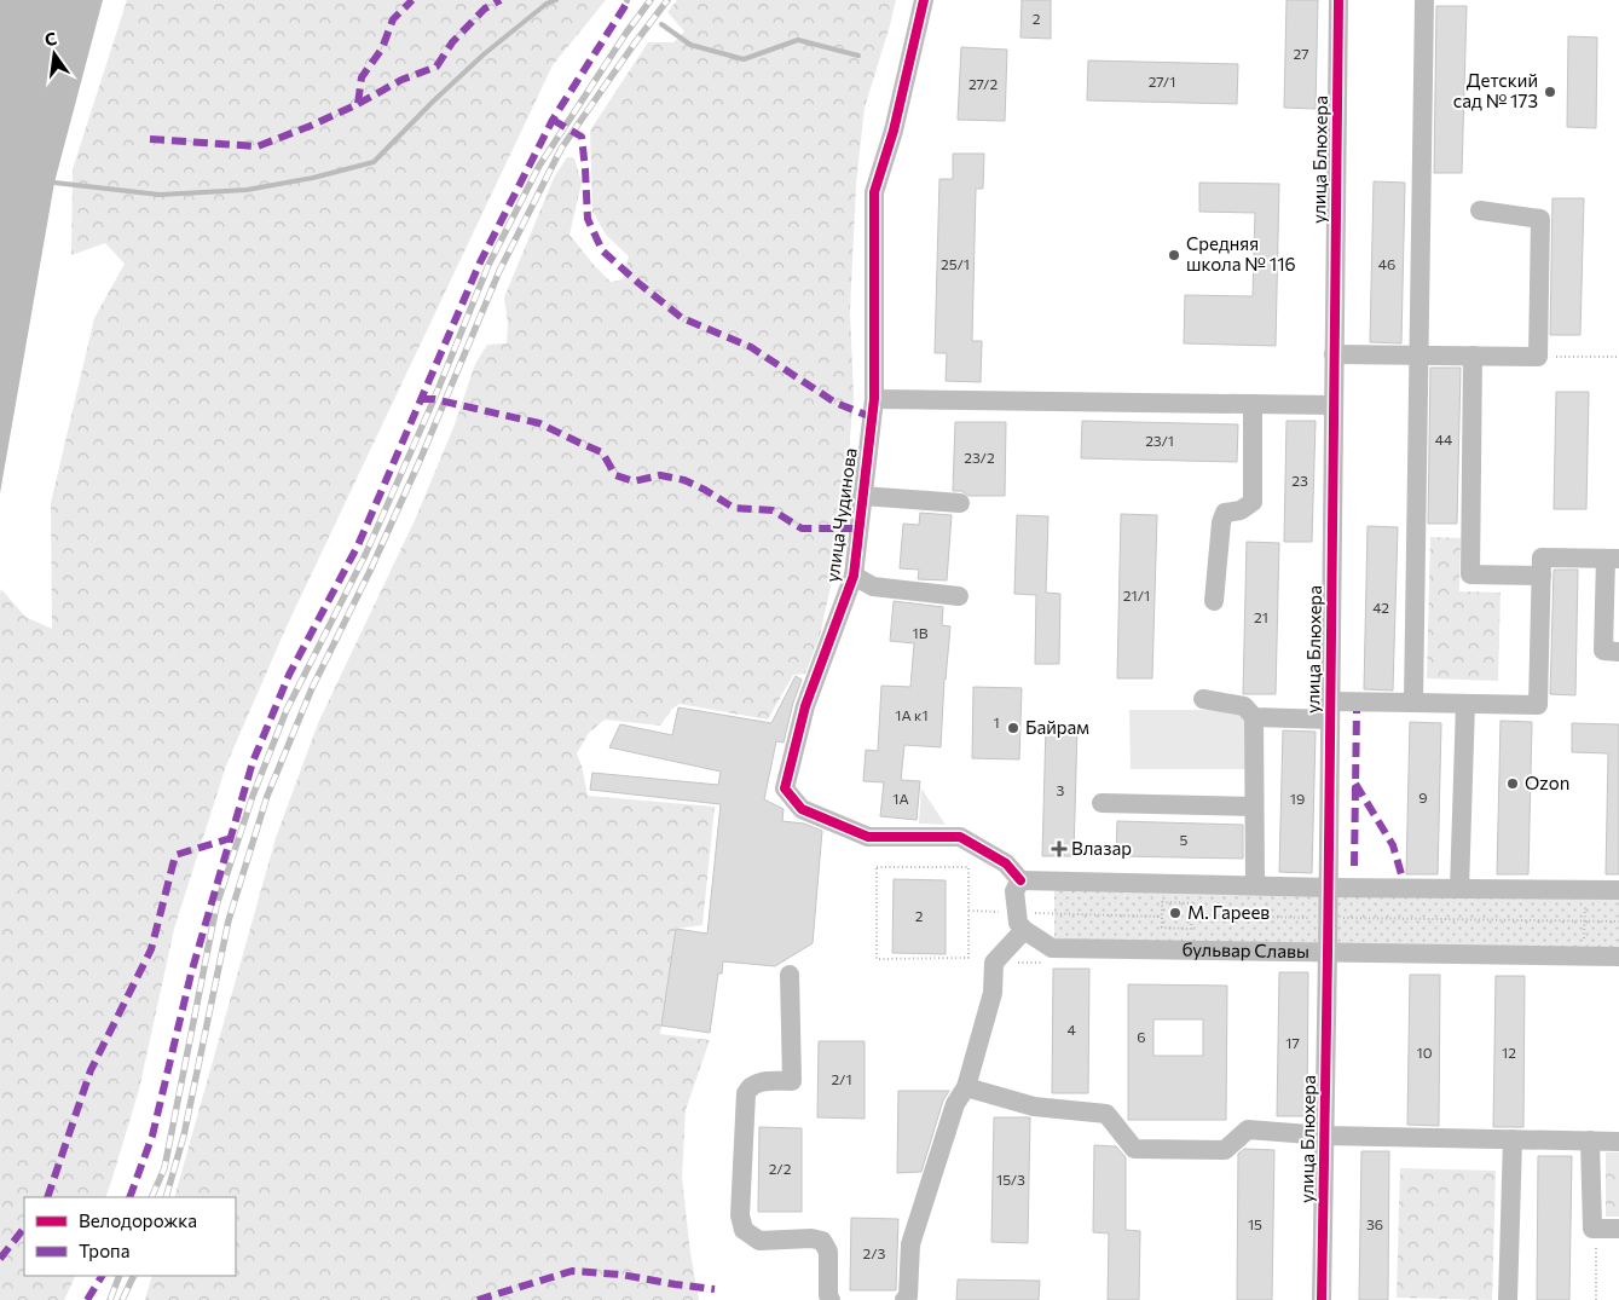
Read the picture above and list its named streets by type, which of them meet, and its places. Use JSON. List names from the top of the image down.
{
  "streets": {
    "street": ["улица Блюхера", "улица Чудинова", "бульвар Славы"]
  },
  "crossings": [
    ["улица Блюхера", "бульвар Славы"]
  ],
  "places": {
    "other": [
      "Детский сад № 173",
      "Средняя школа № 116",
      "Байрам",
      "Ozon",
      "М. Гареев"
    ],
    "health": ["Влазар"]
  },
  "house_numbers": [
    "2",
    "27",
    "27/1",
    "27/2",
    "25/1",
    "46",
    "44",
    "23/1",
    "23/2",
    "23",
    "21/1",
    "42",
    "21",
    "1В",
    "1А к1",
    "1",
    "3",
    "9",
    "1А",
    "19",
    "5",
    "2",
    "4",
    "6",
    "17",
    "10",
    "12",
    "2/1",
    "2/2",
    "15/3",
    "15",
    "36",
    "2/3"
  ],
  "legend": ["Велодорожка", "Тропа"],
  "north": "top"
}
